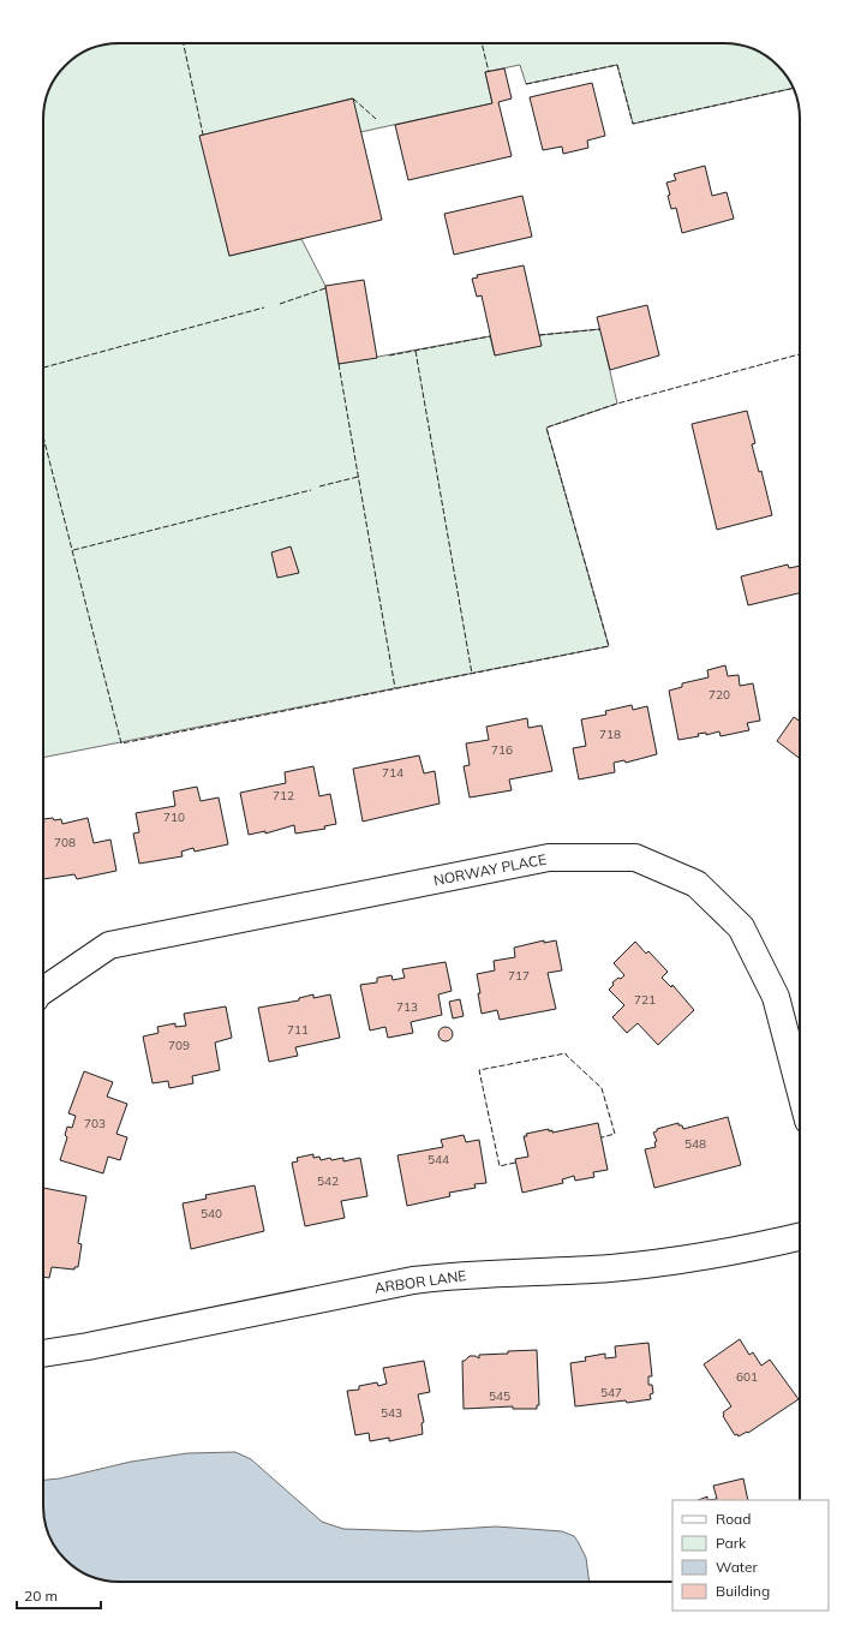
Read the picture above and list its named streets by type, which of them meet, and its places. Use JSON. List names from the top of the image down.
{
  "streets": {
    "street": ["NORWAY PLACE", "ARBOR LANE"]
  },
  "house_numbers": [
    "720",
    "718",
    "716",
    "714",
    "712",
    "710",
    "708",
    "717",
    "721",
    "713",
    "711",
    "709",
    "703",
    "548",
    "544",
    "542",
    "540",
    "601",
    "547",
    "545",
    "543"
  ],
  "legend": [
    "Road",
    "Park",
    "Water",
    "Building"
  ],
  "scale_bar": "20 m"
}
